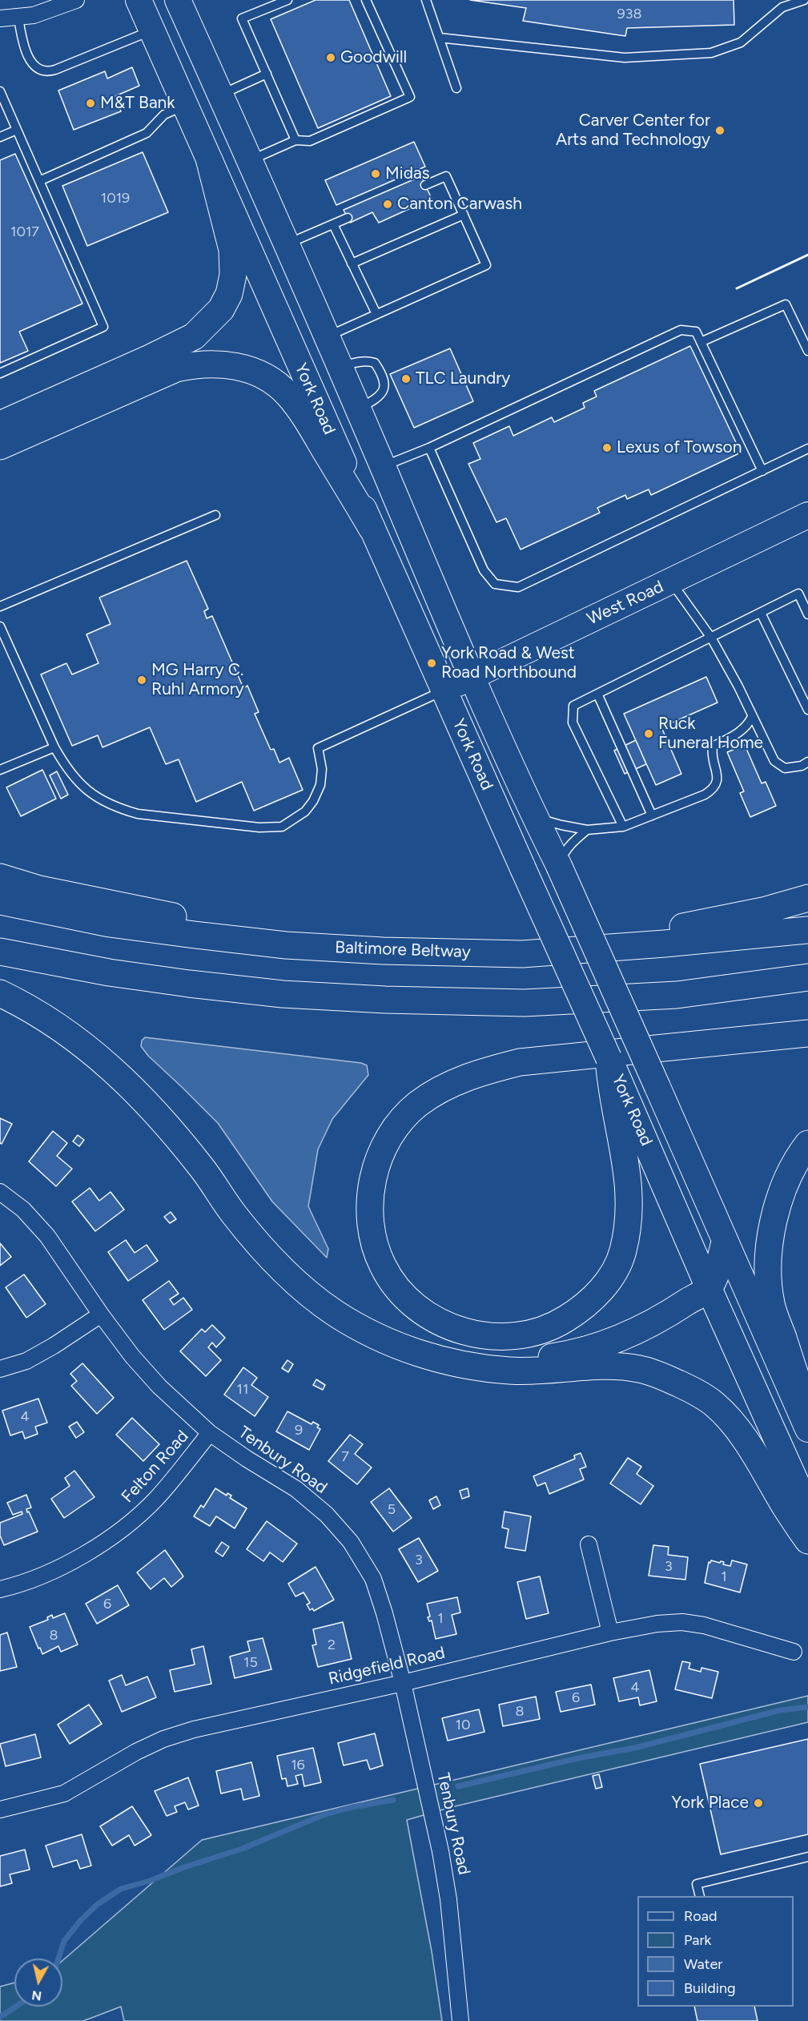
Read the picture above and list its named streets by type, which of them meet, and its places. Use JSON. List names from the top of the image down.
{
  "streets": {
    "highway": ["Baltimore Beltway"],
    "main road": ["York Road", "West Road"],
    "street": ["Tenbury Road", "Felton Road", "Ridgefield Road"]
  },
  "crossings": [
    ["York Road", "West Road"],
    ["Tenbury Road", "Felton Road"],
    ["Tenbury Road", "Ridgefield Road"]
  ],
  "places": [
    "Goodwill",
    "M&T Bank",
    "Carver Center for Arts and Technology",
    "Midas",
    "Canton Carwash",
    "TLC Laundry",
    "Lexus of Towson",
    "York Road & West Road Northbound",
    "MG Harry C. Ruhl Armory",
    "Ruck Funeral Home",
    "York Place"
  ],
  "house_numbers": [
    "938",
    "1019",
    "1017",
    "11",
    "4",
    "9",
    "7",
    "5",
    "3",
    "3",
    "1",
    "6",
    "1",
    "8",
    "2",
    "15",
    "4",
    "6",
    "8",
    "10",
    "16"
  ],
  "legend": [
    "Road",
    "Park",
    "Water",
    "Building"
  ],
  "north": "bottom"
}
